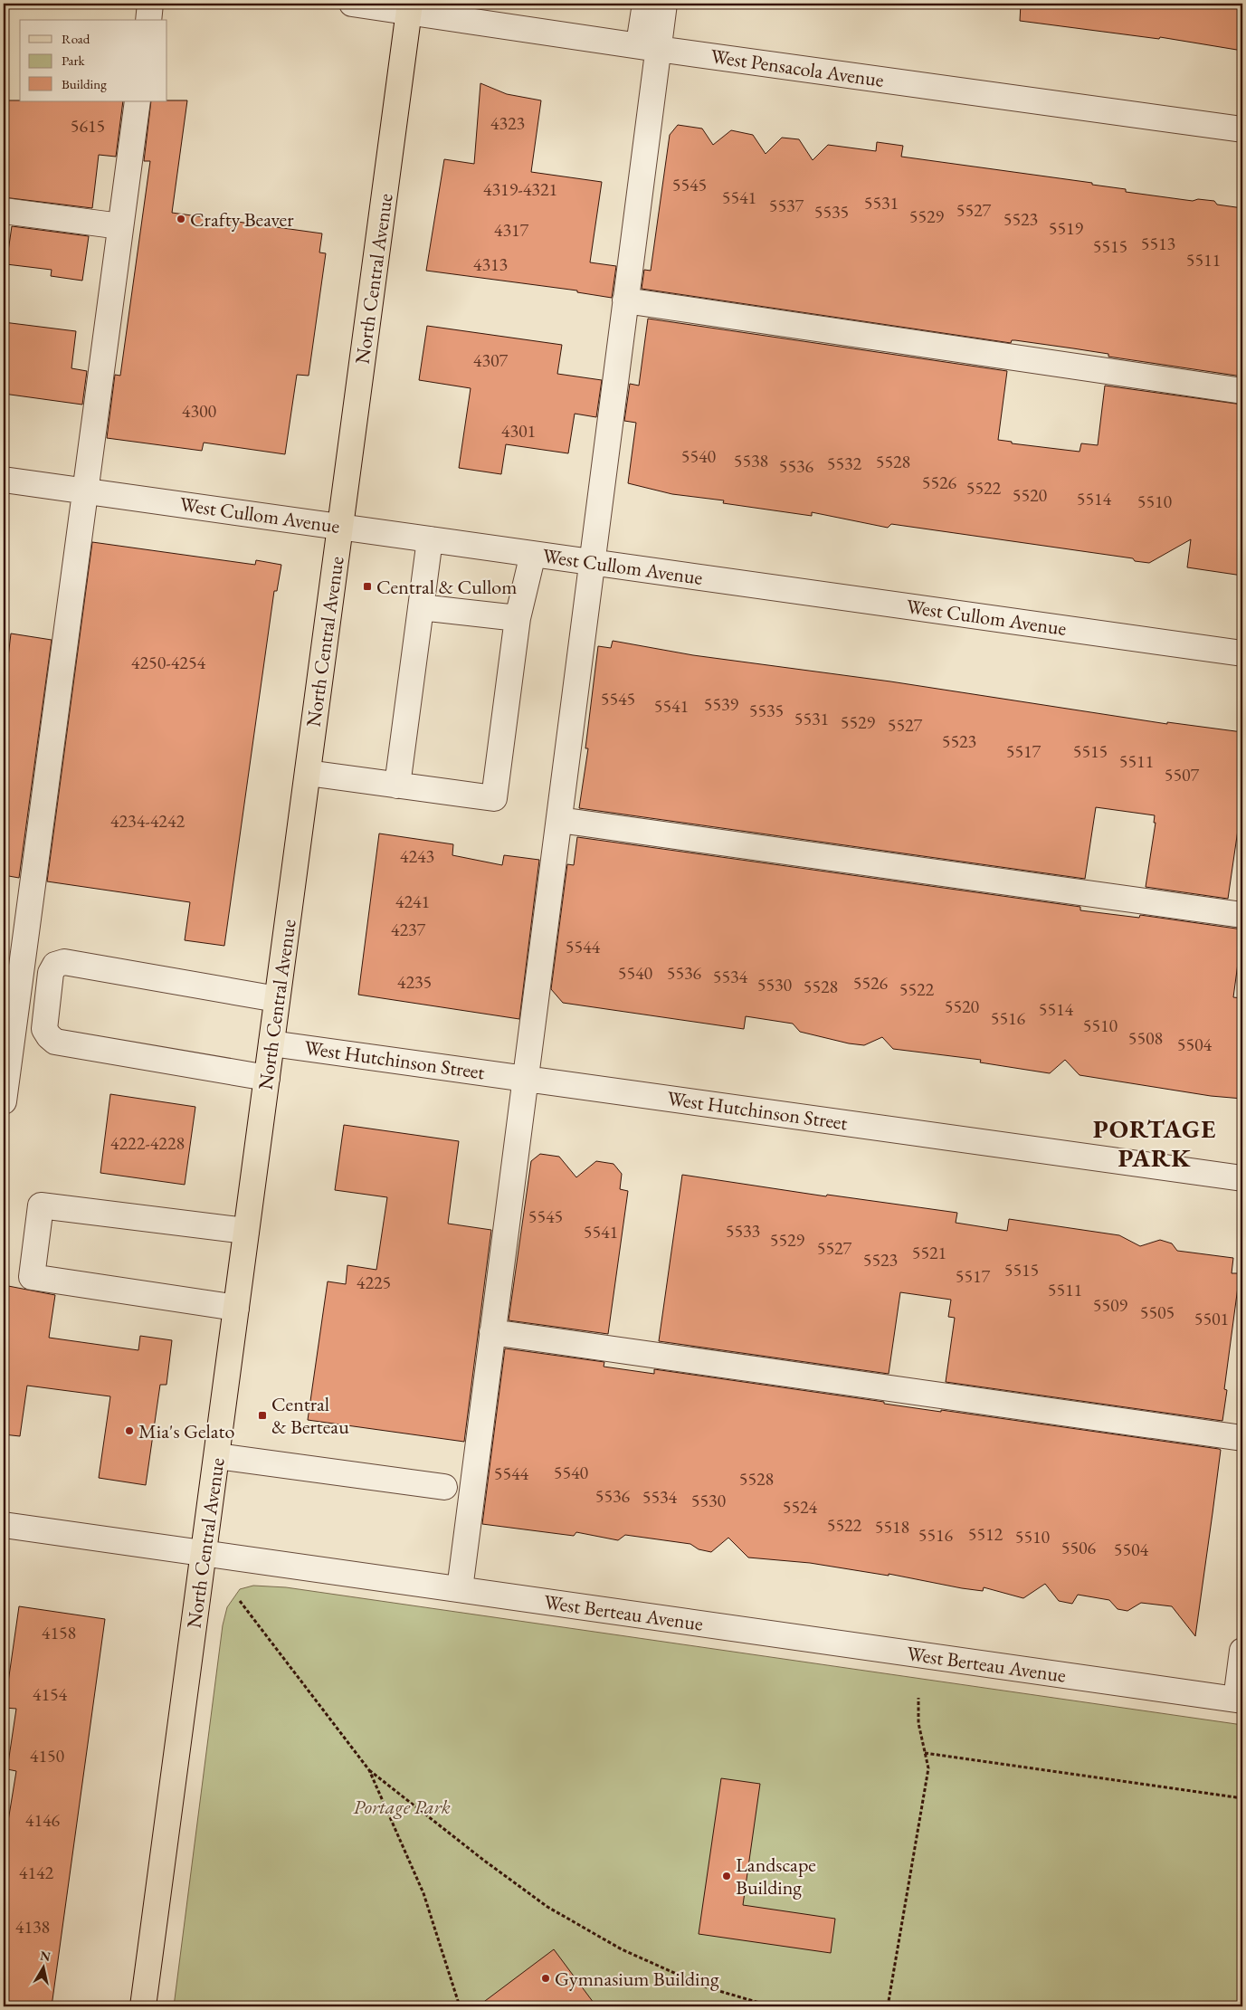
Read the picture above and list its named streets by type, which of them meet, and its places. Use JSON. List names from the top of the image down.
{
  "streets": {
    "main road": ["North Central Avenue"],
    "street": [
      "West Pensacola Avenue",
      "West Cullom Avenue",
      "West Hutchinson Street",
      "West Berteau Avenue"
    ]
  },
  "crossings": [
    ["West Pensacola Avenue", "North Central Avenue"],
    ["North Central Avenue", "West Cullom Avenue"],
    ["North Central Avenue", "West Hutchinson Street"],
    ["North Central Avenue", "West Berteau Avenue"]
  ],
  "districts": ["PORTAGE PARK"],
  "parks": ["Portage Park"],
  "places": {
    "other": [
      "Crafty Beaver",
      "Mia's Gelato",
      "Landscape Building",
      "Gymnasium Building"
    ],
    "transit": ["Central & Cullom", "Central & Berteau"]
  },
  "house_numbers": [
    "4323",
    "5615",
    "5545",
    "4319-4321",
    "5541",
    "5531",
    "5537",
    "5527",
    "5535",
    "5529",
    "5523",
    "5519",
    "4317",
    "5513",
    "5515",
    "5511",
    "4313",
    "4307",
    "4300",
    "4301",
    "5540",
    "5538",
    "5528",
    "5532",
    "5536",
    "5526",
    "5522",
    "5520",
    "5514",
    "5510",
    "4250-4254",
    "5545",
    "5539",
    "5541",
    "5535",
    "5531",
    "5529",
    "5527",
    "5523",
    "5517",
    "5515",
    "5511",
    "5507",
    "4234-4242",
    "4243",
    "4241",
    "4237",
    "5544",
    "5540",
    "5536",
    "5534",
    "4235",
    "5526",
    "5530",
    "5528",
    "5522",
    "5520",
    "5514",
    "5516",
    "5510",
    "5508",
    "5504",
    "4222-4228",
    "5545",
    "5533",
    "5541",
    "5529",
    "5527",
    "5521",
    "5523",
    "5515",
    "5517",
    "4225",
    "5511",
    "5509",
    "5505",
    "5501",
    "5540",
    "5544",
    "5528",
    "5536",
    "5534",
    "5530",
    "5524",
    "5522",
    "5518",
    "5512",
    "5516",
    "5510",
    "5506",
    "5504",
    "4158",
    "4154",
    "4150",
    "4146",
    "4142",
    "4138"
  ],
  "legend": ["Road", "Park", "Building"],
  "north": "top"
}
